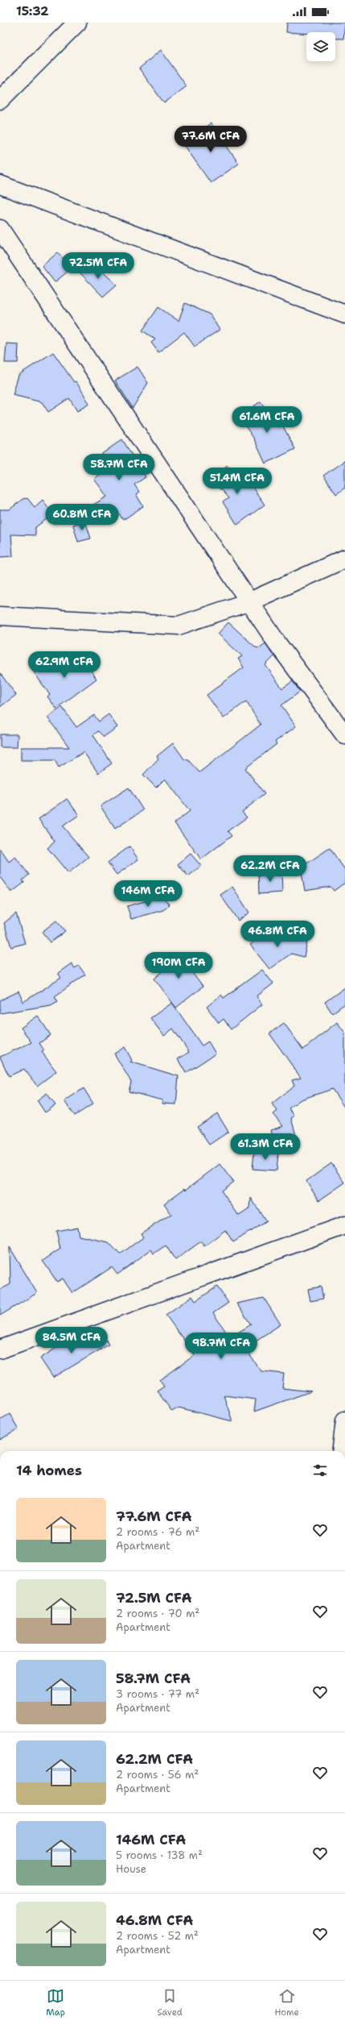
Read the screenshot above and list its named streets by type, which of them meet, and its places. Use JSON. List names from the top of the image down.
{
  "page": {
    "status": "15:32",
    "price": [
      "77.6M CFA",
      "72.5M CFA",
      "61.6M CFA",
      "58.7M CFA",
      "51.4M CFA",
      "60.8M CFA",
      "62.9M CFA",
      "62.2M CFA",
      "146M CFA",
      "46.8M CFA",
      "190M CFA",
      "61.3M CFA",
      "84.5M CFA",
      "98.7M CFA"
    ],
    "heading": "14 homes",
    "list": [
      {
        "name": "77.6M CFA",
        "note": "2 rooms · 76 m² · Apartment"
      },
      {
        "name": "72.5M CFA",
        "note": "2 rooms · 70 m² · Apartment"
      },
      {
        "name": "58.7M CFA",
        "note": "3 rooms · 77 m² · Apartment"
      },
      {
        "name": "62.2M CFA",
        "note": "2 rooms · 56 m² · Apartment"
      },
      {
        "name": "146M CFA",
        "note": "5 rooms · 138 m² · House"
      },
      {
        "name": "46.8M CFA",
        "note": "2 rooms · 52 m² · Apartment"
      }
    ],
    "tabs": ["Map", "Saved", "Home"]
  }
}
